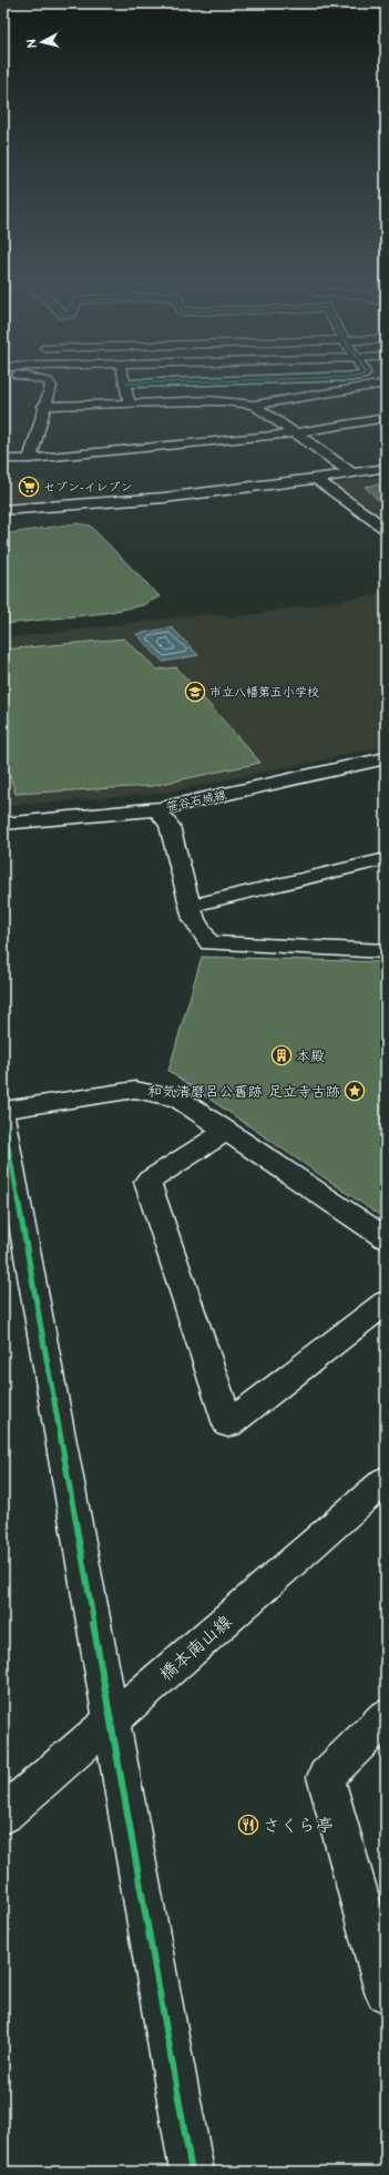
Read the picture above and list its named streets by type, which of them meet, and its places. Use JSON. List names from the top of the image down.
{
  "streets": {
    "street": ["笹谷石城線", "橋本南山線"]
  },
  "places": {
    "supermarket": ["セブン-イレブン"],
    "school or university": ["市立八幡第五小学校"],
    "building": ["本殿"],
    "place": ["和気清磨呂公舊跡 足立寺古跡"],
    "restaurant": ["さくら亭"]
  },
  "north": "left"
}
